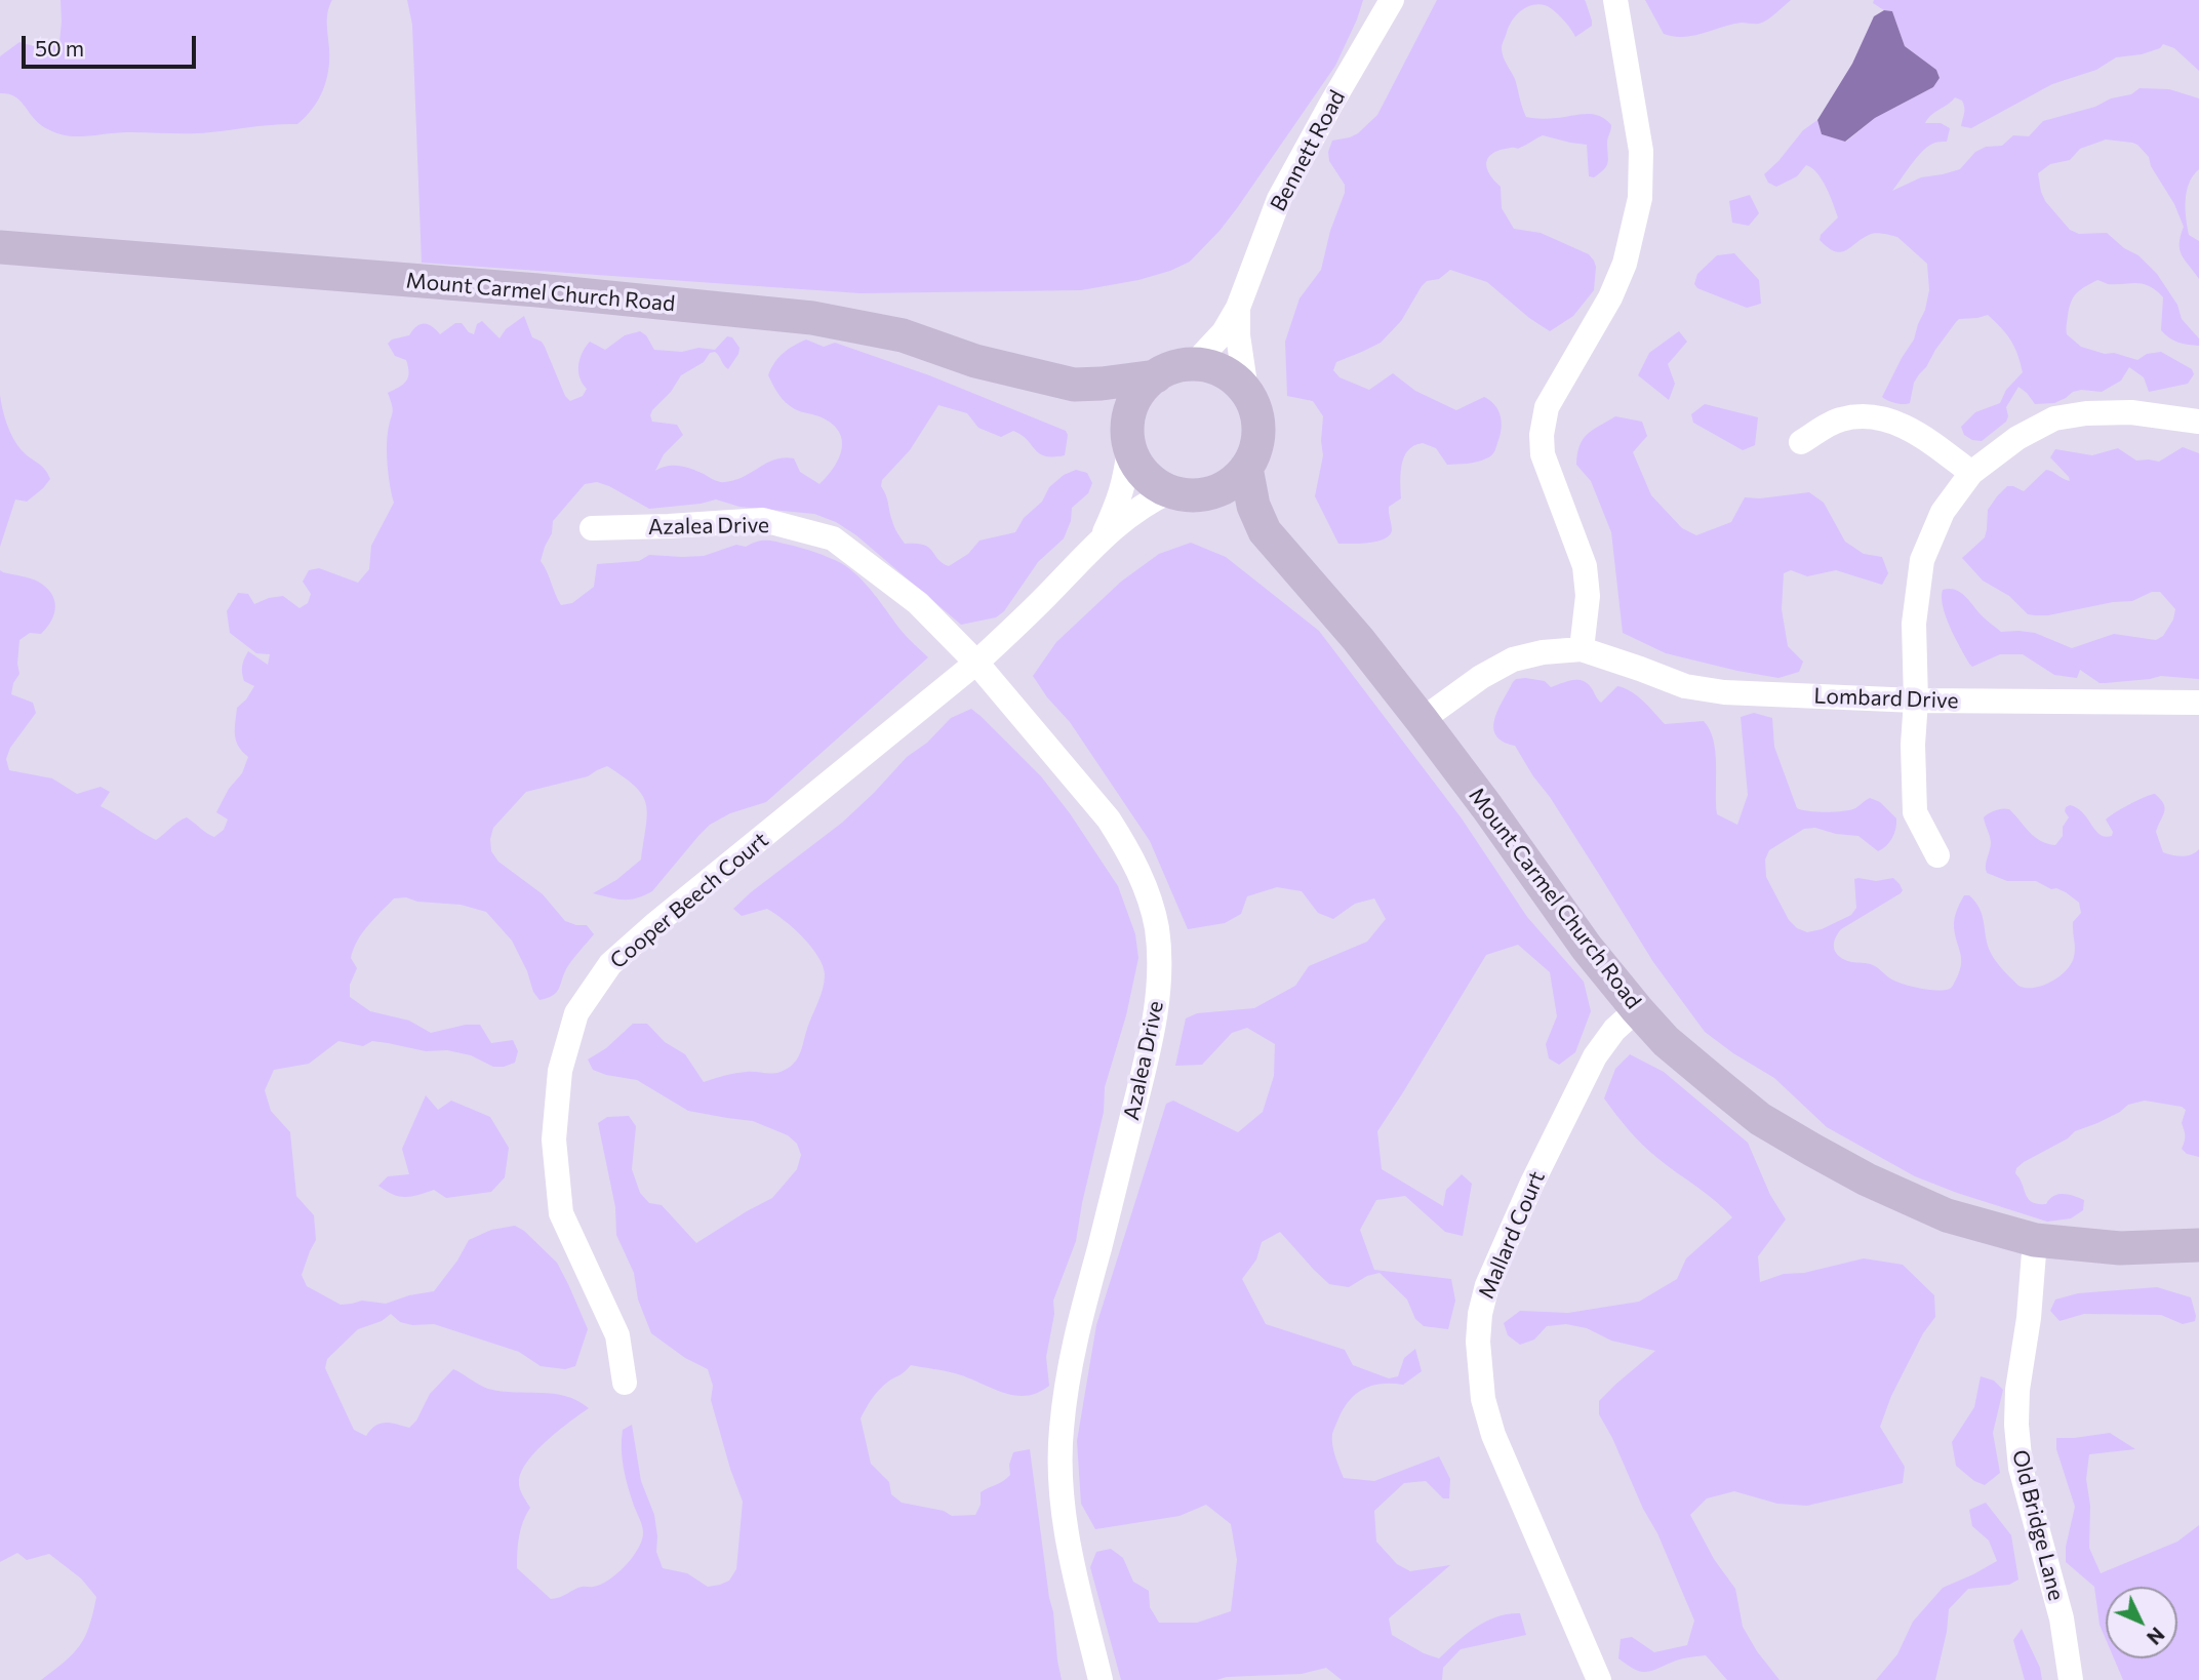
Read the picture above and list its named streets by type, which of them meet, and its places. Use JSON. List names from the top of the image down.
{
  "streets": {
    "main road": ["Mount Carmel Church Road"],
    "street": [
      "Bennett Road",
      "Azalea Drive",
      "Lombard Drive",
      "Cooper Beech Court",
      "Mallard Court",
      "Old Bridge Lane"
    ]
  },
  "crossings": [
    ["Bennett Road", "Mount Carmel Church Road"],
    ["Mount Carmel Church Road", "Mallard Court"],
    ["Mount Carmel Church Road", "Old Bridge Lane"],
    ["Azalea Drive", "Cooper Beech Court"]
  ],
  "scale_bar": "50 m",
  "north": "bottom right"
}
